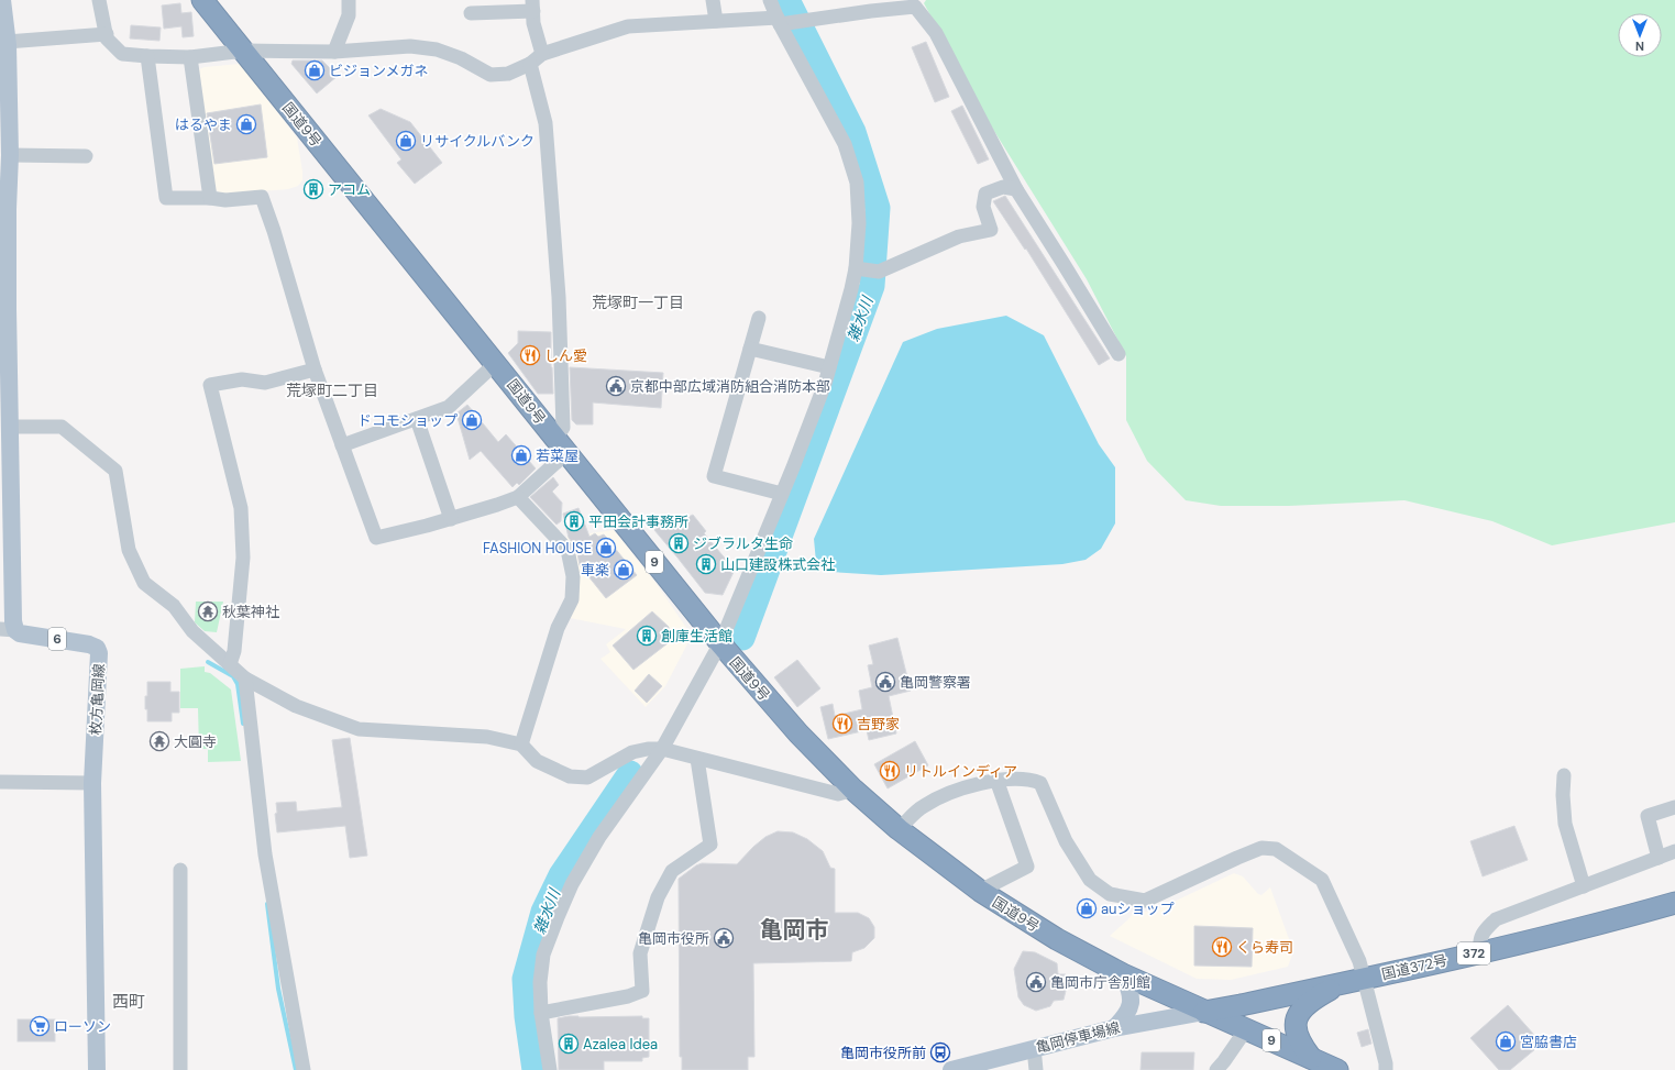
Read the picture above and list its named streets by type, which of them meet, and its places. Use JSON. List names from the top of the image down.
{
  "streets": {
    "highway": [
      "国道9号",
      "9",
      "372",
      "国道372号"
    ],
    "main road": ["6", "枚方亀岡線", "亀岡停車場線"]
  },
  "crossings": [
    ["国道9号", "国道372号"],
    ["国道9号", "亀岡停車場線"],
    ["国道372号", "亀岡停車場線"]
  ],
  "districts": [
    "荒塚町一丁目",
    "荒塚町二丁目",
    "亀岡市",
    "西町"
  ],
  "water": ["雑水川"],
  "places": {
    "shop": [
      "ビジョンメガネ",
      "はるやま",
      "リサイクルバンク",
      "ドコモショップ",
      "若菜屋",
      "FASHION HOUSE",
      "車楽",
      "auショップ",
      "宮脇書店"
    ],
    "building": [
      "アコム",
      "平田会計事務所",
      "ジブラルタ生命",
      "山口建設株式会社",
      "創庫生活館",
      "Azalea Idea"
    ],
    "restaurant": [
      "しん愛",
      "吉野家",
      "リトルインディア",
      "くら寿司"
    ],
    "public building": [
      "京都中部広域消防組合消防本部",
      "亀岡警察署",
      "亀岡市役所",
      "亀岡市庁舎別館"
    ],
    "temple": ["秋葉神社", "大圓寺"],
    "supermarket": ["ローソン"],
    "bus stop": ["亀岡市役所前"]
  },
  "north": "bottom"
}
